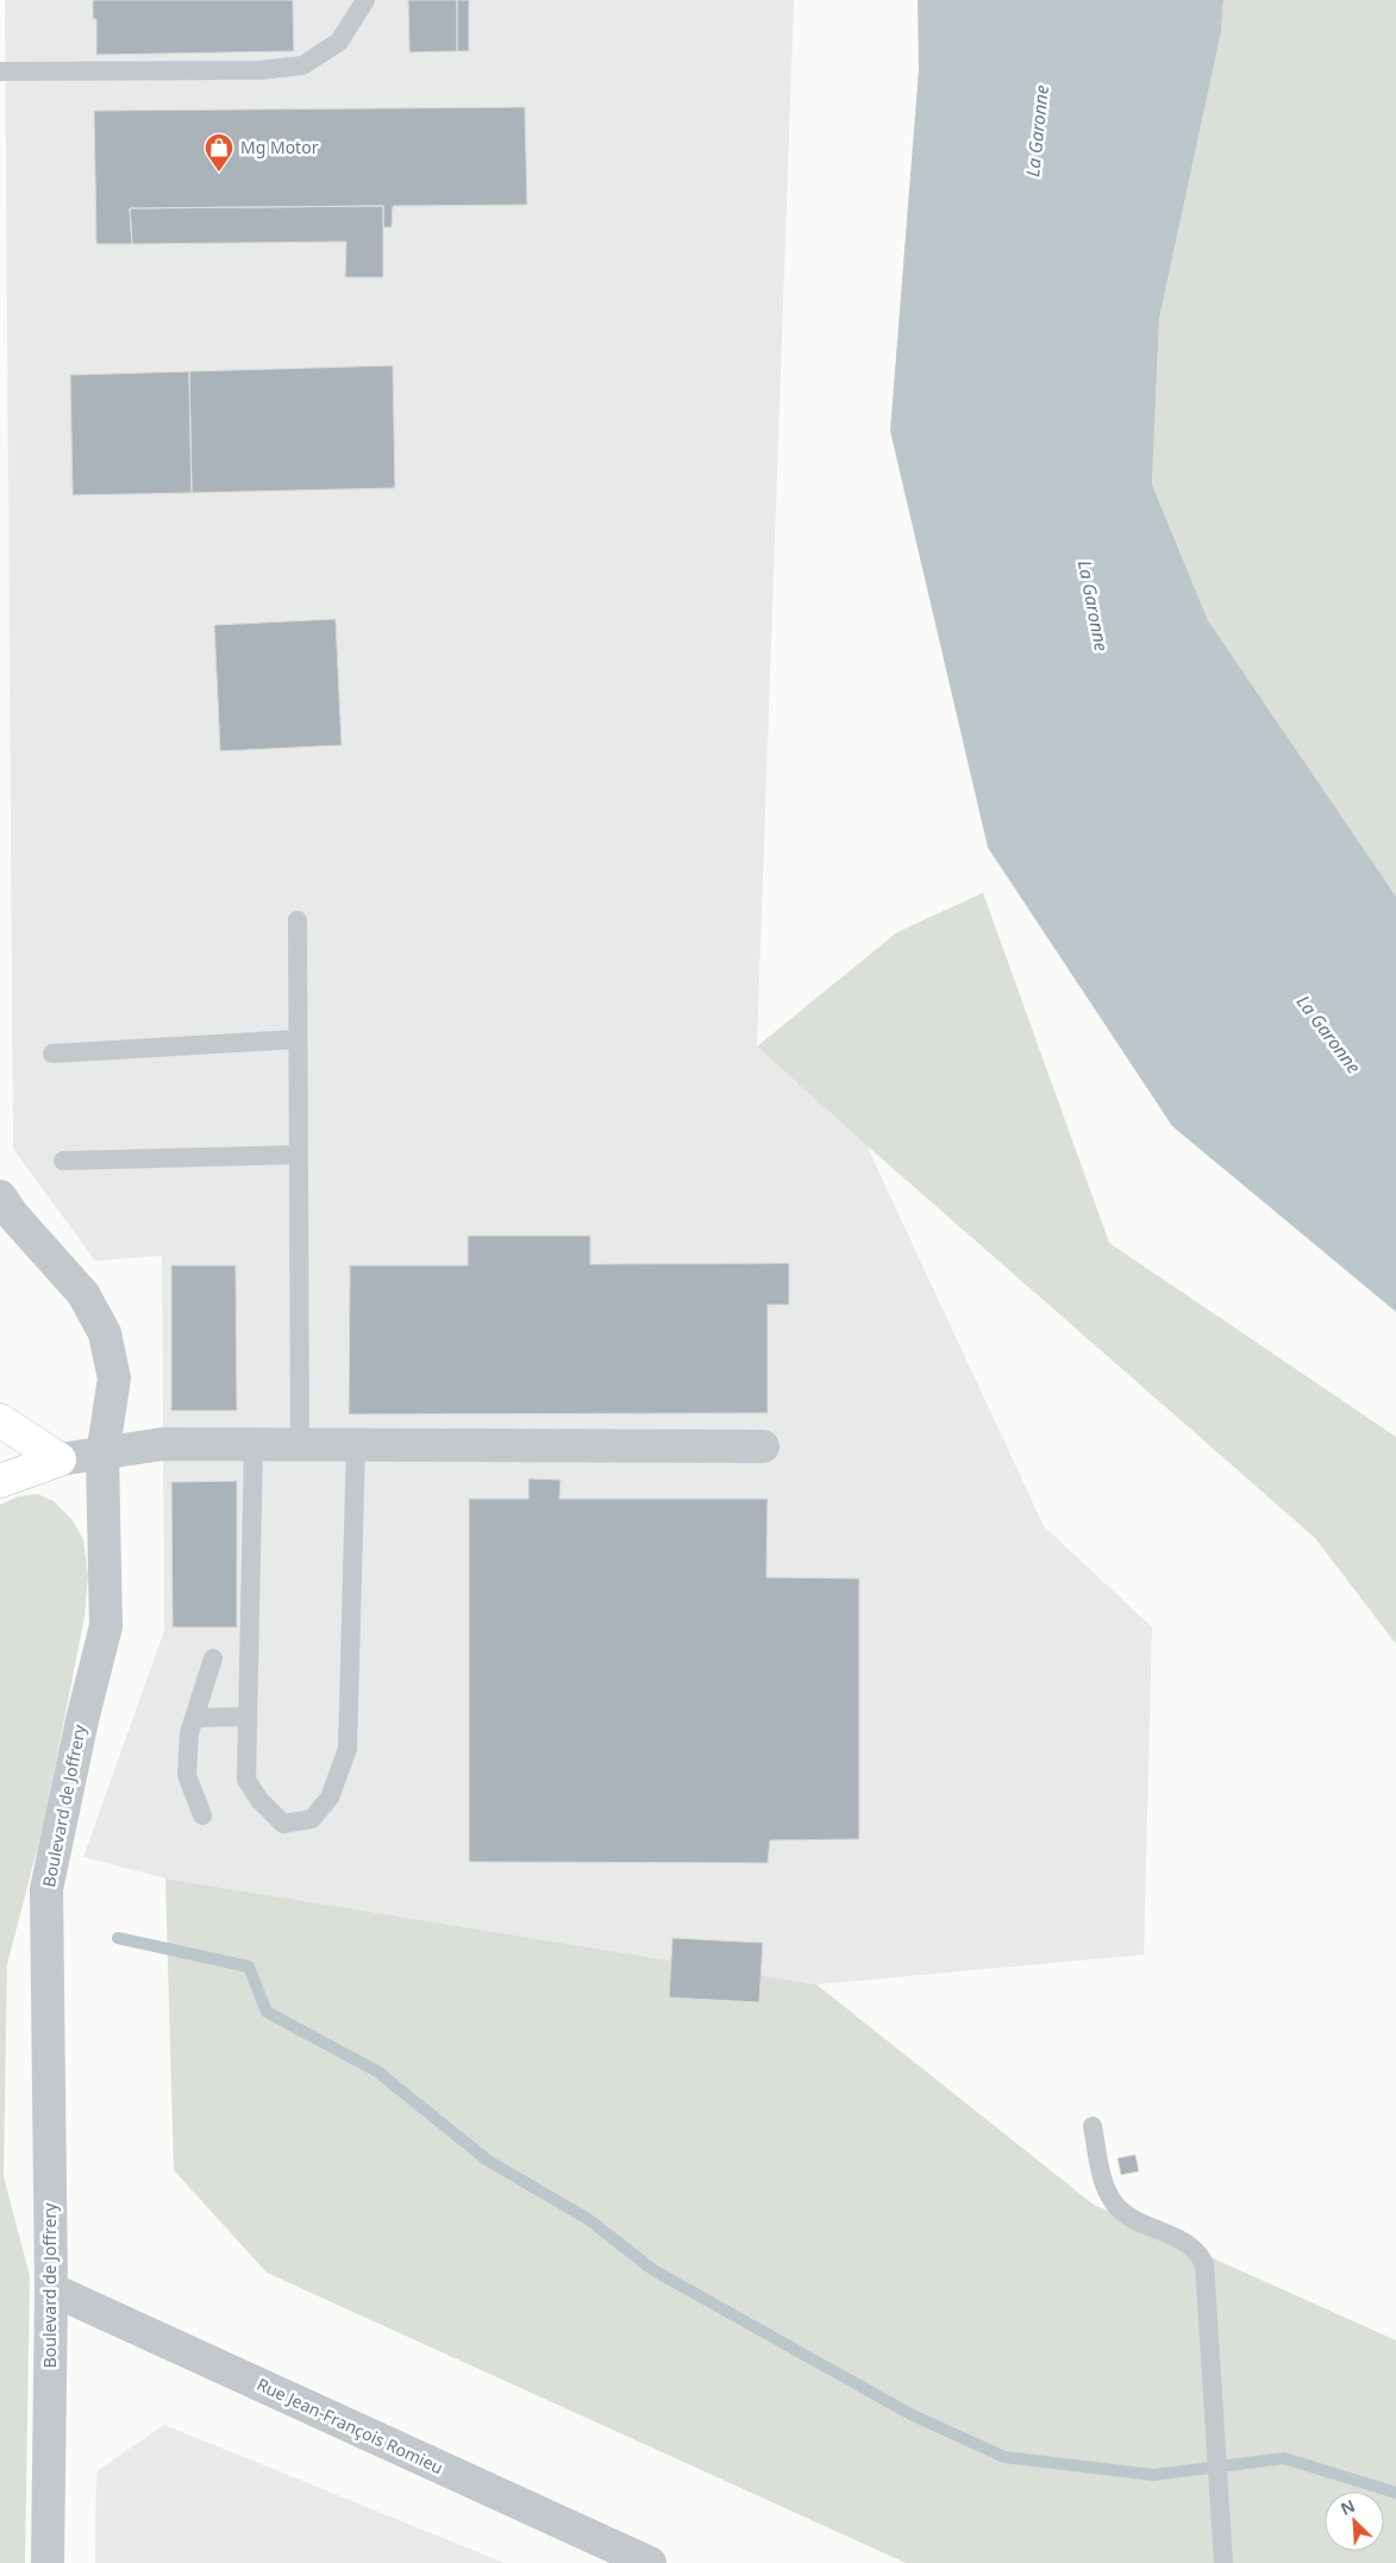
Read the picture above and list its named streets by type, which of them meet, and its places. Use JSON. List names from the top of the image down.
{
  "streets": {
    "street": ["Boulevard de Joffrery", "Rue Jean-François Romieu"]
  },
  "crossings": [
    ["Boulevard de Joffrery", "Rue Jean-François Romieu"]
  ],
  "water": ["La Garonne"],
  "places": {
    "shop": ["Mg Motor"]
  },
  "north": "top left"
}
